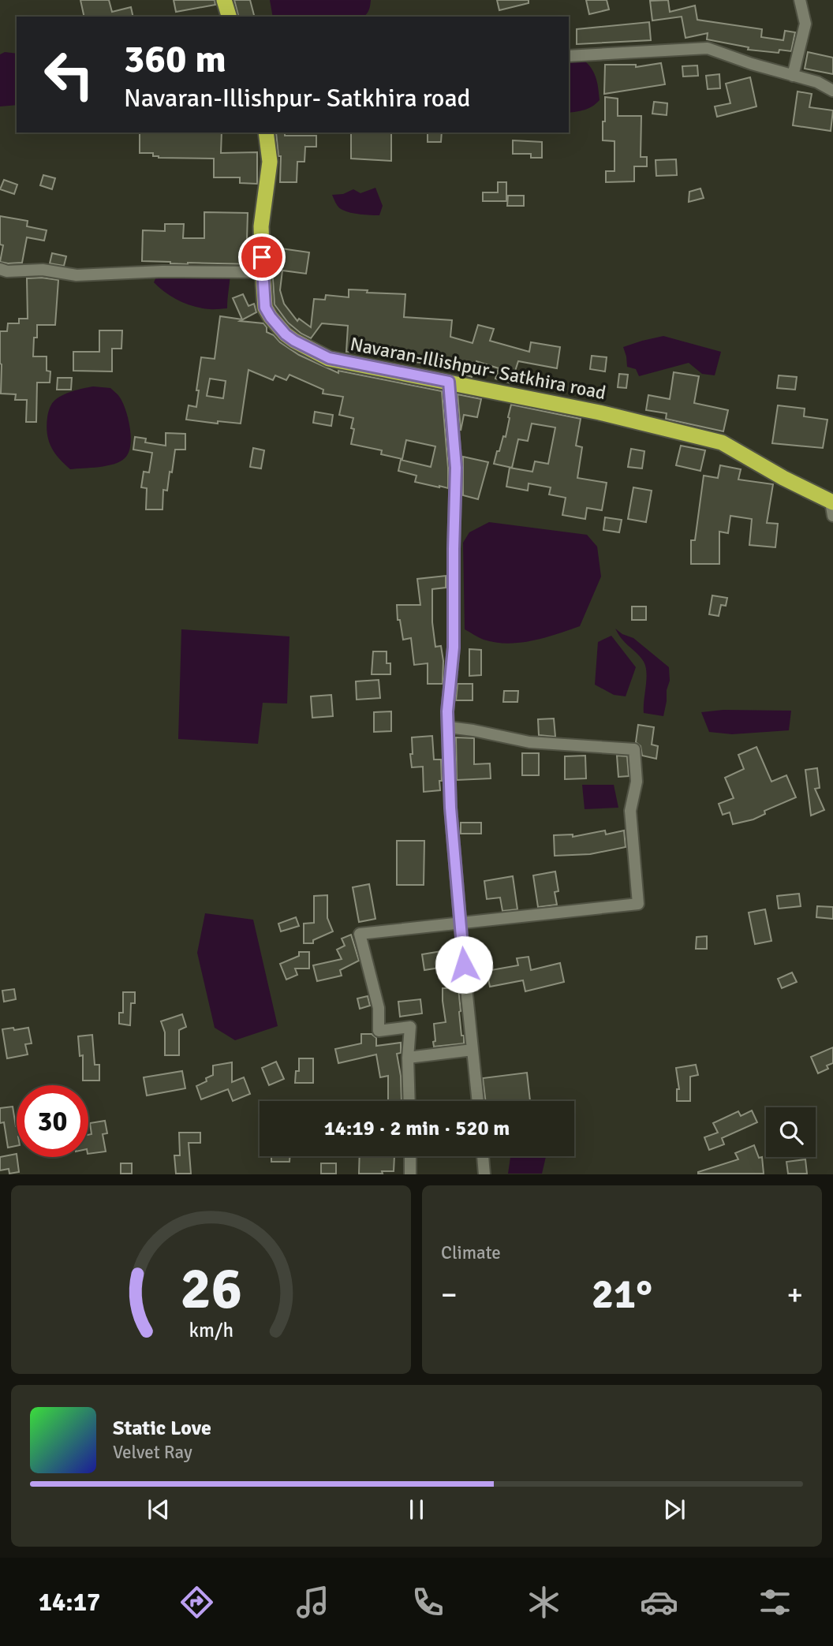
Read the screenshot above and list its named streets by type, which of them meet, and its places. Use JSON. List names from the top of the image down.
{
  "streets": {
    "highway": ["Navaran-Illishpur- Satkhira road"]
  },
  "page": {
    "turn": ["360 m", "Navaran-Illishpur- Satkhira road"],
    "limit": "30",
    "trip": "14:19 · 2 min · 520 m",
    "tile": "Climate",
    "heat": ["−", "21°", "+"],
    "song": ["Static Love", "Velvet Ray"],
    "tabs": "14:17",
    "gauge": ["26", "km/h"]
  }
}
